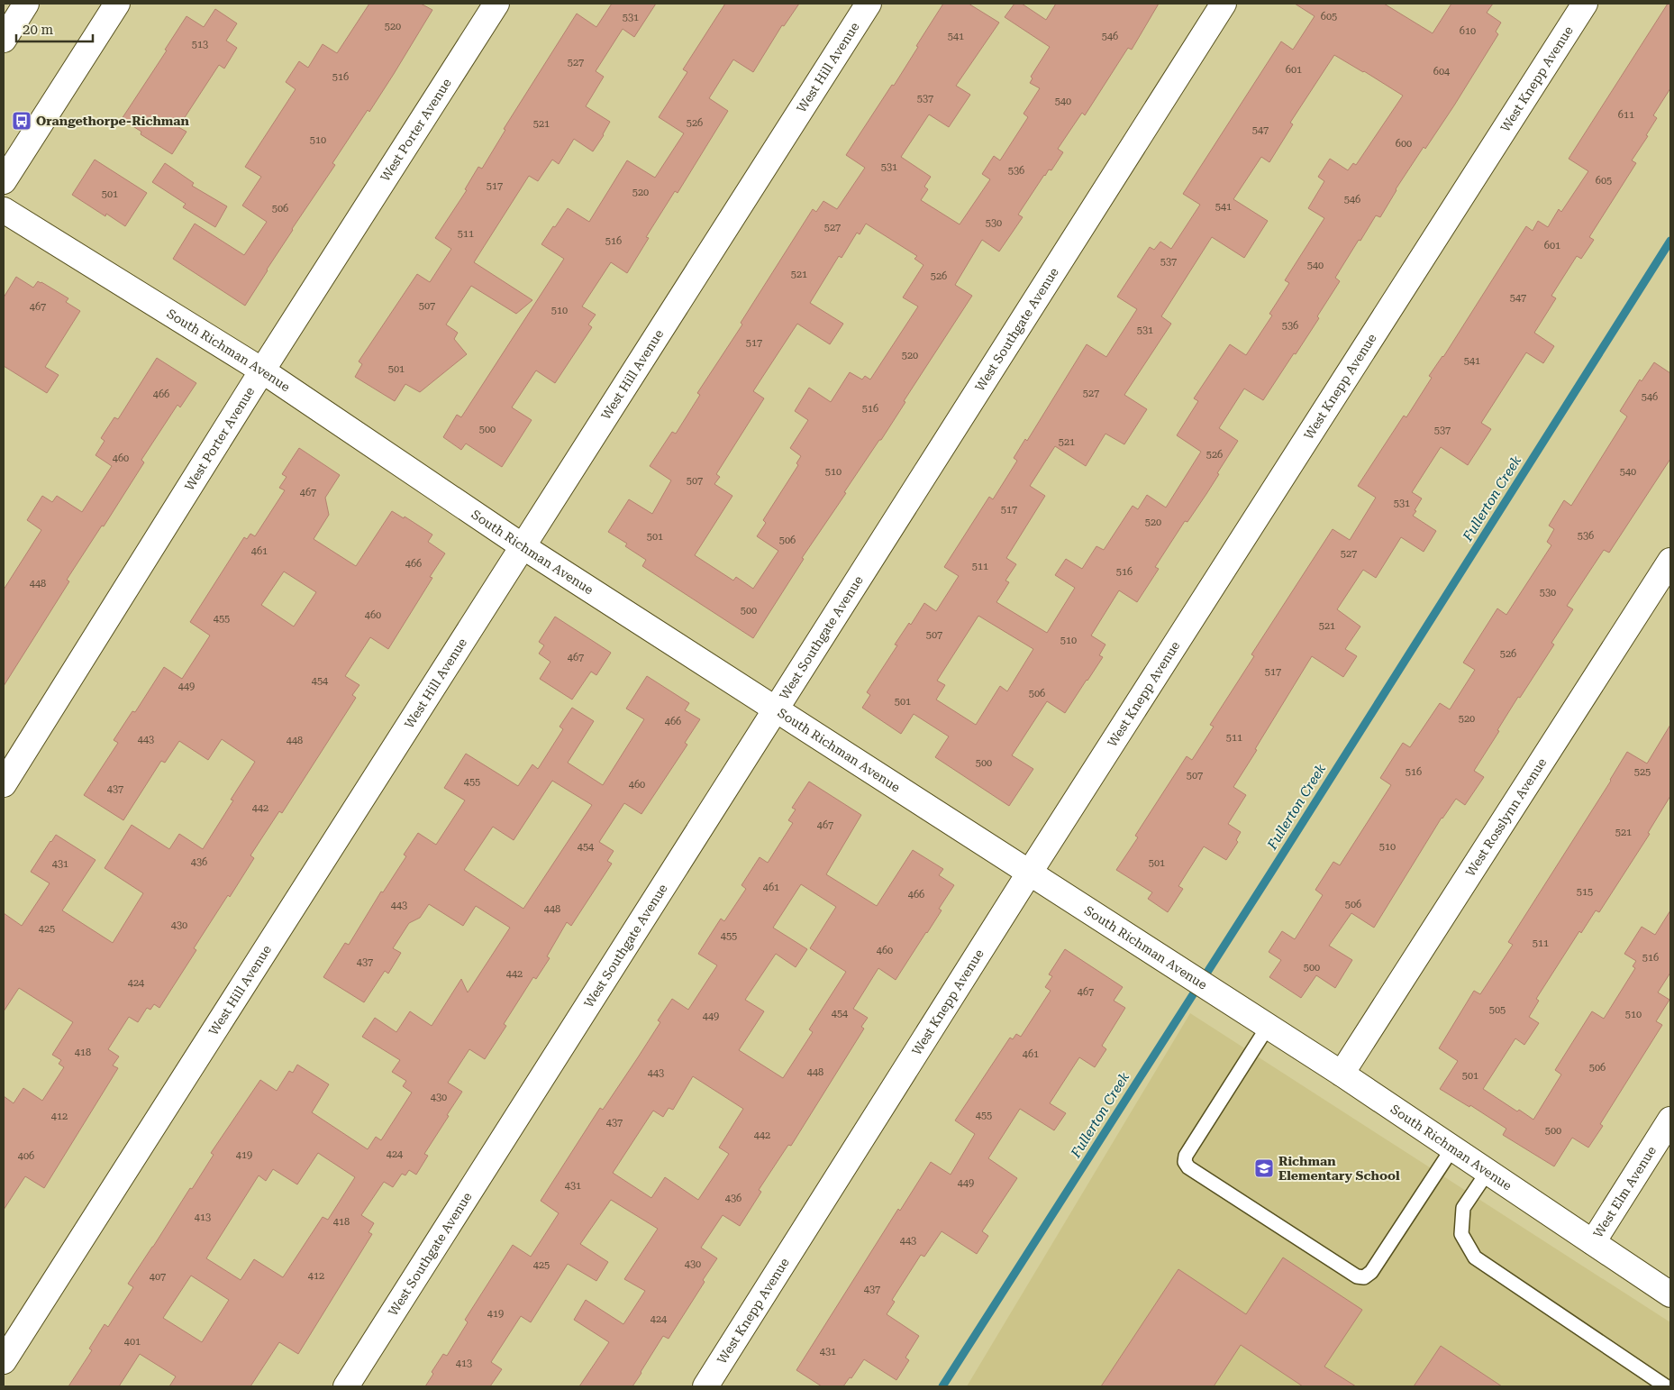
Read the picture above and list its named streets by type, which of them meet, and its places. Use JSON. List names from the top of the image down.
{
  "streets": {
    "street": [
      "West Hill Avenue",
      "West Knepp Avenue",
      "West Porter Avenue",
      "West Southgate Avenue",
      "South Richman Avenue",
      "West Rosslynn Avenue",
      "West Elm Avenue"
    ]
  },
  "crossings": [
    ["West Hill Avenue", "South Richman Avenue"],
    ["West Knepp Avenue", "South Richman Avenue"],
    ["West Porter Avenue", "South Richman Avenue"],
    ["West Southgate Avenue", "South Richman Avenue"],
    ["South Richman Avenue", "West Rosslynn Avenue"],
    ["South Richman Avenue", "West Elm Avenue"]
  ],
  "water": ["Fullerton Creek"],
  "places": {
    "bus stop": ["Orangethorpe-Richman"],
    "school or university": ["Richman Elementary School"]
  },
  "house_numbers": [
    "605",
    "531",
    "520",
    "610",
    "541",
    "546",
    "513",
    "527",
    "601",
    "604",
    "516",
    "537",
    "540",
    "611",
    "526",
    "521",
    "547",
    "510",
    "600",
    "531",
    "536",
    "605",
    "517",
    "520",
    "501",
    "546",
    "541",
    "506",
    "530",
    "527",
    "511",
    "516",
    "601",
    "537",
    "540",
    "521",
    "526",
    "547",
    "507",
    "467",
    "510",
    "536",
    "531",
    "517",
    "520",
    "541",
    "501",
    "527",
    "466",
    "546",
    "516",
    "500",
    "537",
    "521",
    "526",
    "460",
    "510",
    "540",
    "507",
    "467",
    "531",
    "517",
    "520",
    "536",
    "501",
    "506",
    "461",
    "527",
    "466",
    "511",
    "516",
    "448",
    "530",
    "500",
    "460",
    "455",
    "521",
    "507",
    "510",
    "526",
    "467",
    "517",
    "454",
    "449",
    "506",
    "501",
    "520",
    "466",
    "511",
    "443",
    "448",
    "500",
    "516",
    "525",
    "507",
    "455",
    "460",
    "437",
    "442",
    "467",
    "521",
    "454",
    "510",
    "436",
    "501",
    "431",
    "461",
    "515",
    "466",
    "506",
    "443",
    "448",
    "430",
    "425",
    "455",
    "511",
    "460",
    "516",
    "437",
    "500",
    "442",
    "424",
    "467",
    "505",
    "454",
    "510",
    "449",
    "418",
    "461",
    "506",
    "448",
    "443",
    "501",
    "430",
    "455",
    "412",
    "437",
    "500",
    "442",
    "424",
    "419",
    "406",
    "449",
    "431",
    "436",
    "413",
    "418",
    "443",
    "430",
    "425",
    "412",
    "407",
    "437",
    "419",
    "424",
    "401",
    "431",
    "413"
  ],
  "scale_bar": "20 m"
}
